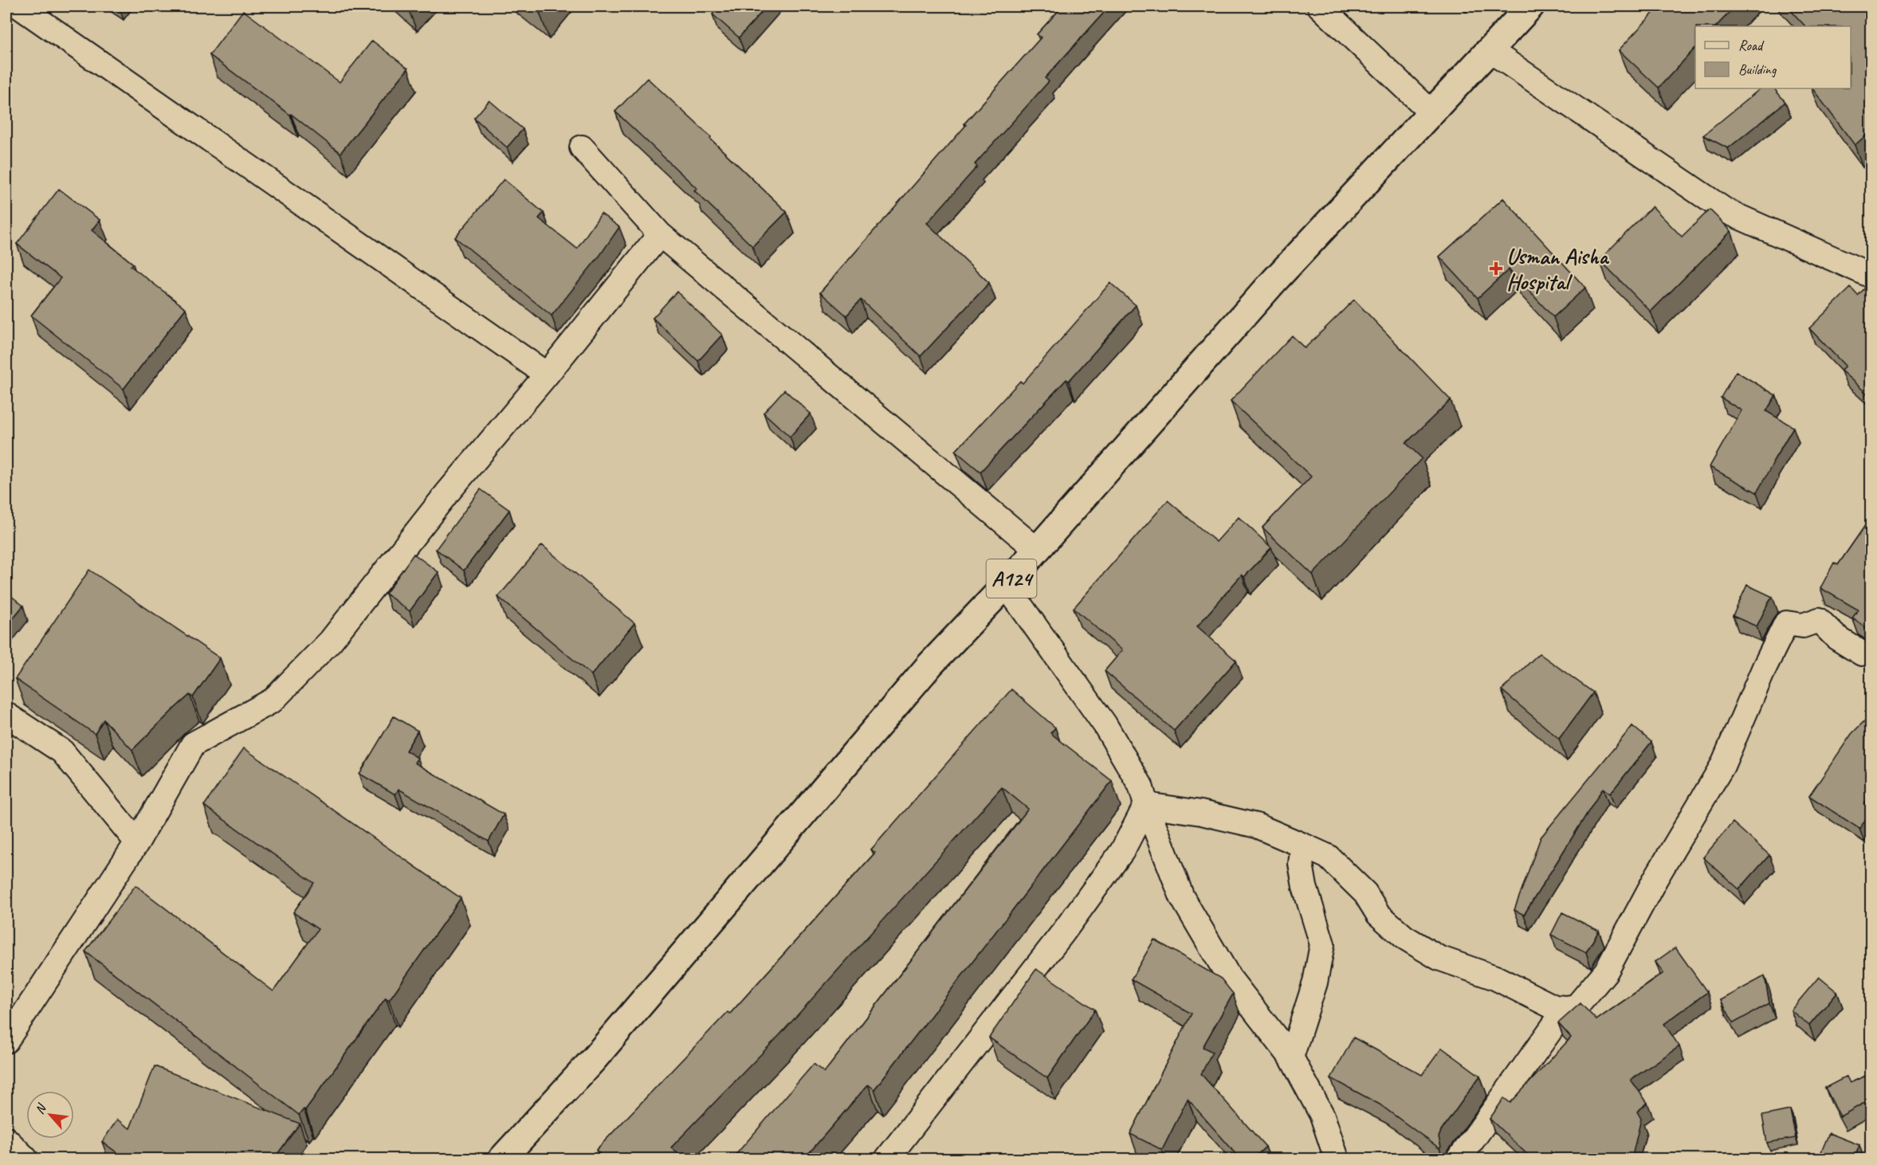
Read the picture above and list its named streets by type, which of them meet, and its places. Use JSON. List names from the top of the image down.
{
  "streets": {
    "highway": ["A124"]
  },
  "places": {
    "health": ["Usman Aisha Hospital"]
  },
  "legend": ["Road", "Building"],
  "north": "top left"
}
